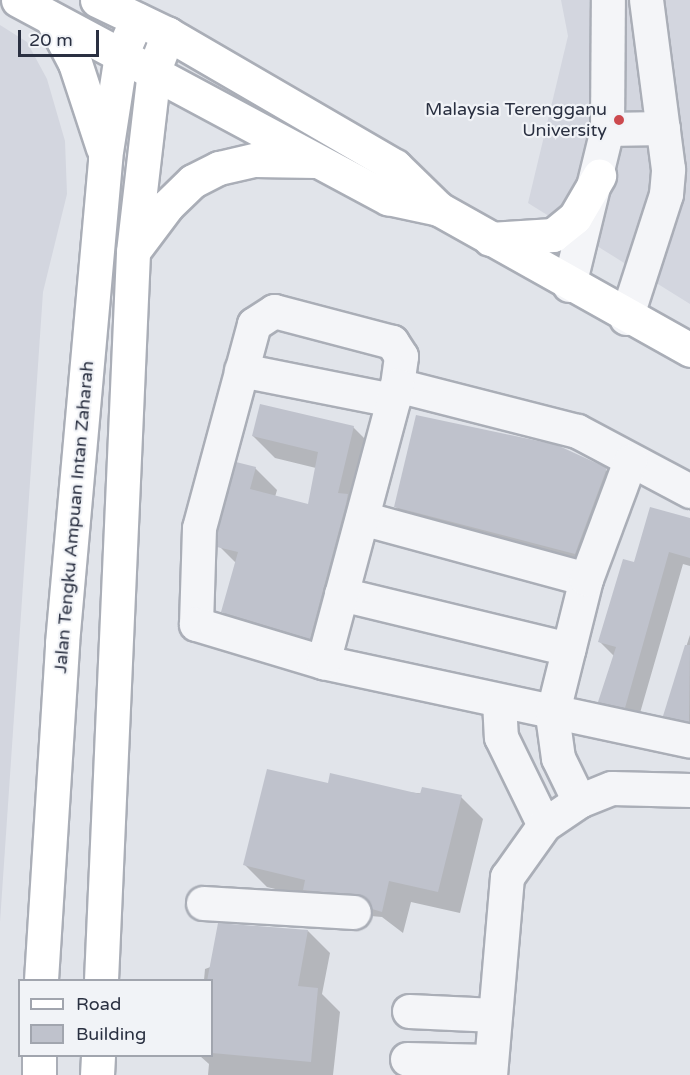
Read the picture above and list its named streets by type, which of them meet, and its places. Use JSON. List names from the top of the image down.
{
  "streets": {
    "main road": ["Jalan Tengku Ampuan Intan Zaharah"]
  },
  "places": ["Malaysia Terengganu University"],
  "legend": ["Road", "Building"],
  "scale_bar": "20 m"
}
